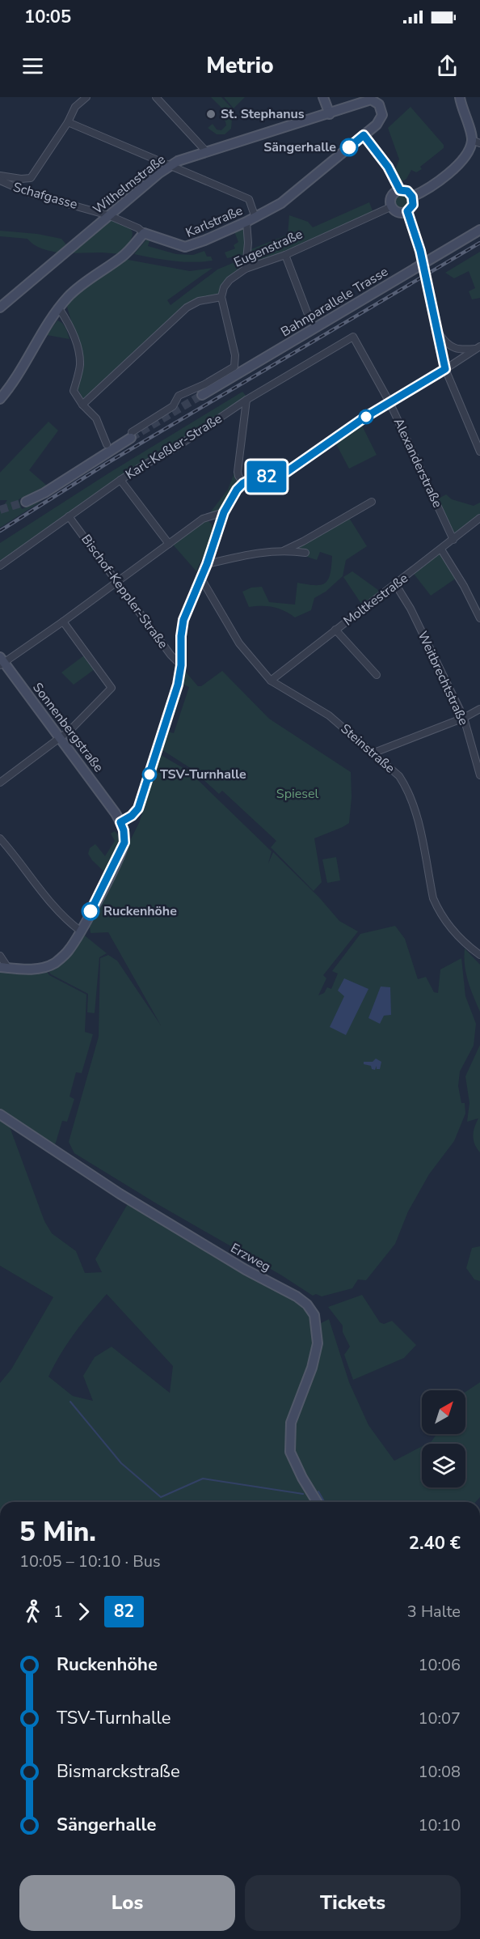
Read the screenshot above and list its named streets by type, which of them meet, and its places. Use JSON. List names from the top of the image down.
{
  "streets": {
    "street": [
      "Wilhelmstraße",
      "Schafgasse",
      "Karlstraße",
      "Eugenstraße",
      "Bahnparallele Trasse",
      "Karl-Keßler-Straße",
      "Alexanderstraße",
      "Bischof-Keppler-Straße",
      "Moltkestraße",
      "Weitbrechtstraße",
      "Sonnenbergstraße",
      "Steinstraße",
      "Erzweg"
    ]
  },
  "crossings": [
    ["Wilhelmstraße", "Schafgasse"],
    ["Wilhelmstraße", "Karlstraße"],
    ["Schafgasse", "Karlstraße"],
    ["Karl-Keßler-Straße", "Alexanderstraße"],
    ["Karl-Keßler-Straße", "Bischof-Keppler-Straße"],
    ["Alexanderstraße", "Moltkestraße"],
    ["Moltkestraße", "Weitbrechtstraße"],
    ["Moltkestraße", "Steinstraße"]
  ],
  "parks": ["Spiesel"],
  "places": [
    "St. Stephanus",
    "Sängerhalle",
    "TSV-Turnhalle",
    "Ruckenhöhe"
  ],
  "lines": ["bus line 82"],
  "north": "top right",
  "page": {
    "status": "10:05",
    "header": "Metrio",
    "on_map": "82",
    "heading": ["5 Min.", "10:05 – 10:10 · Bus", "2.40 €"],
    "legs": ["1", "82", "3 Halte"],
    "list": [
      {
        "name": "Ruckenhöhe",
        "value": "10:06"
      },
      {
        "name": "TSV-Turnhalle",
        "value": "10:07"
      },
      {
        "name": "Bismarckstraße",
        "value": "10:08"
      },
      {
        "name": "Sängerhalle",
        "value": "10:10"
      }
    ],
    "buttons": ["Los", "Tickets"]
  }
}
